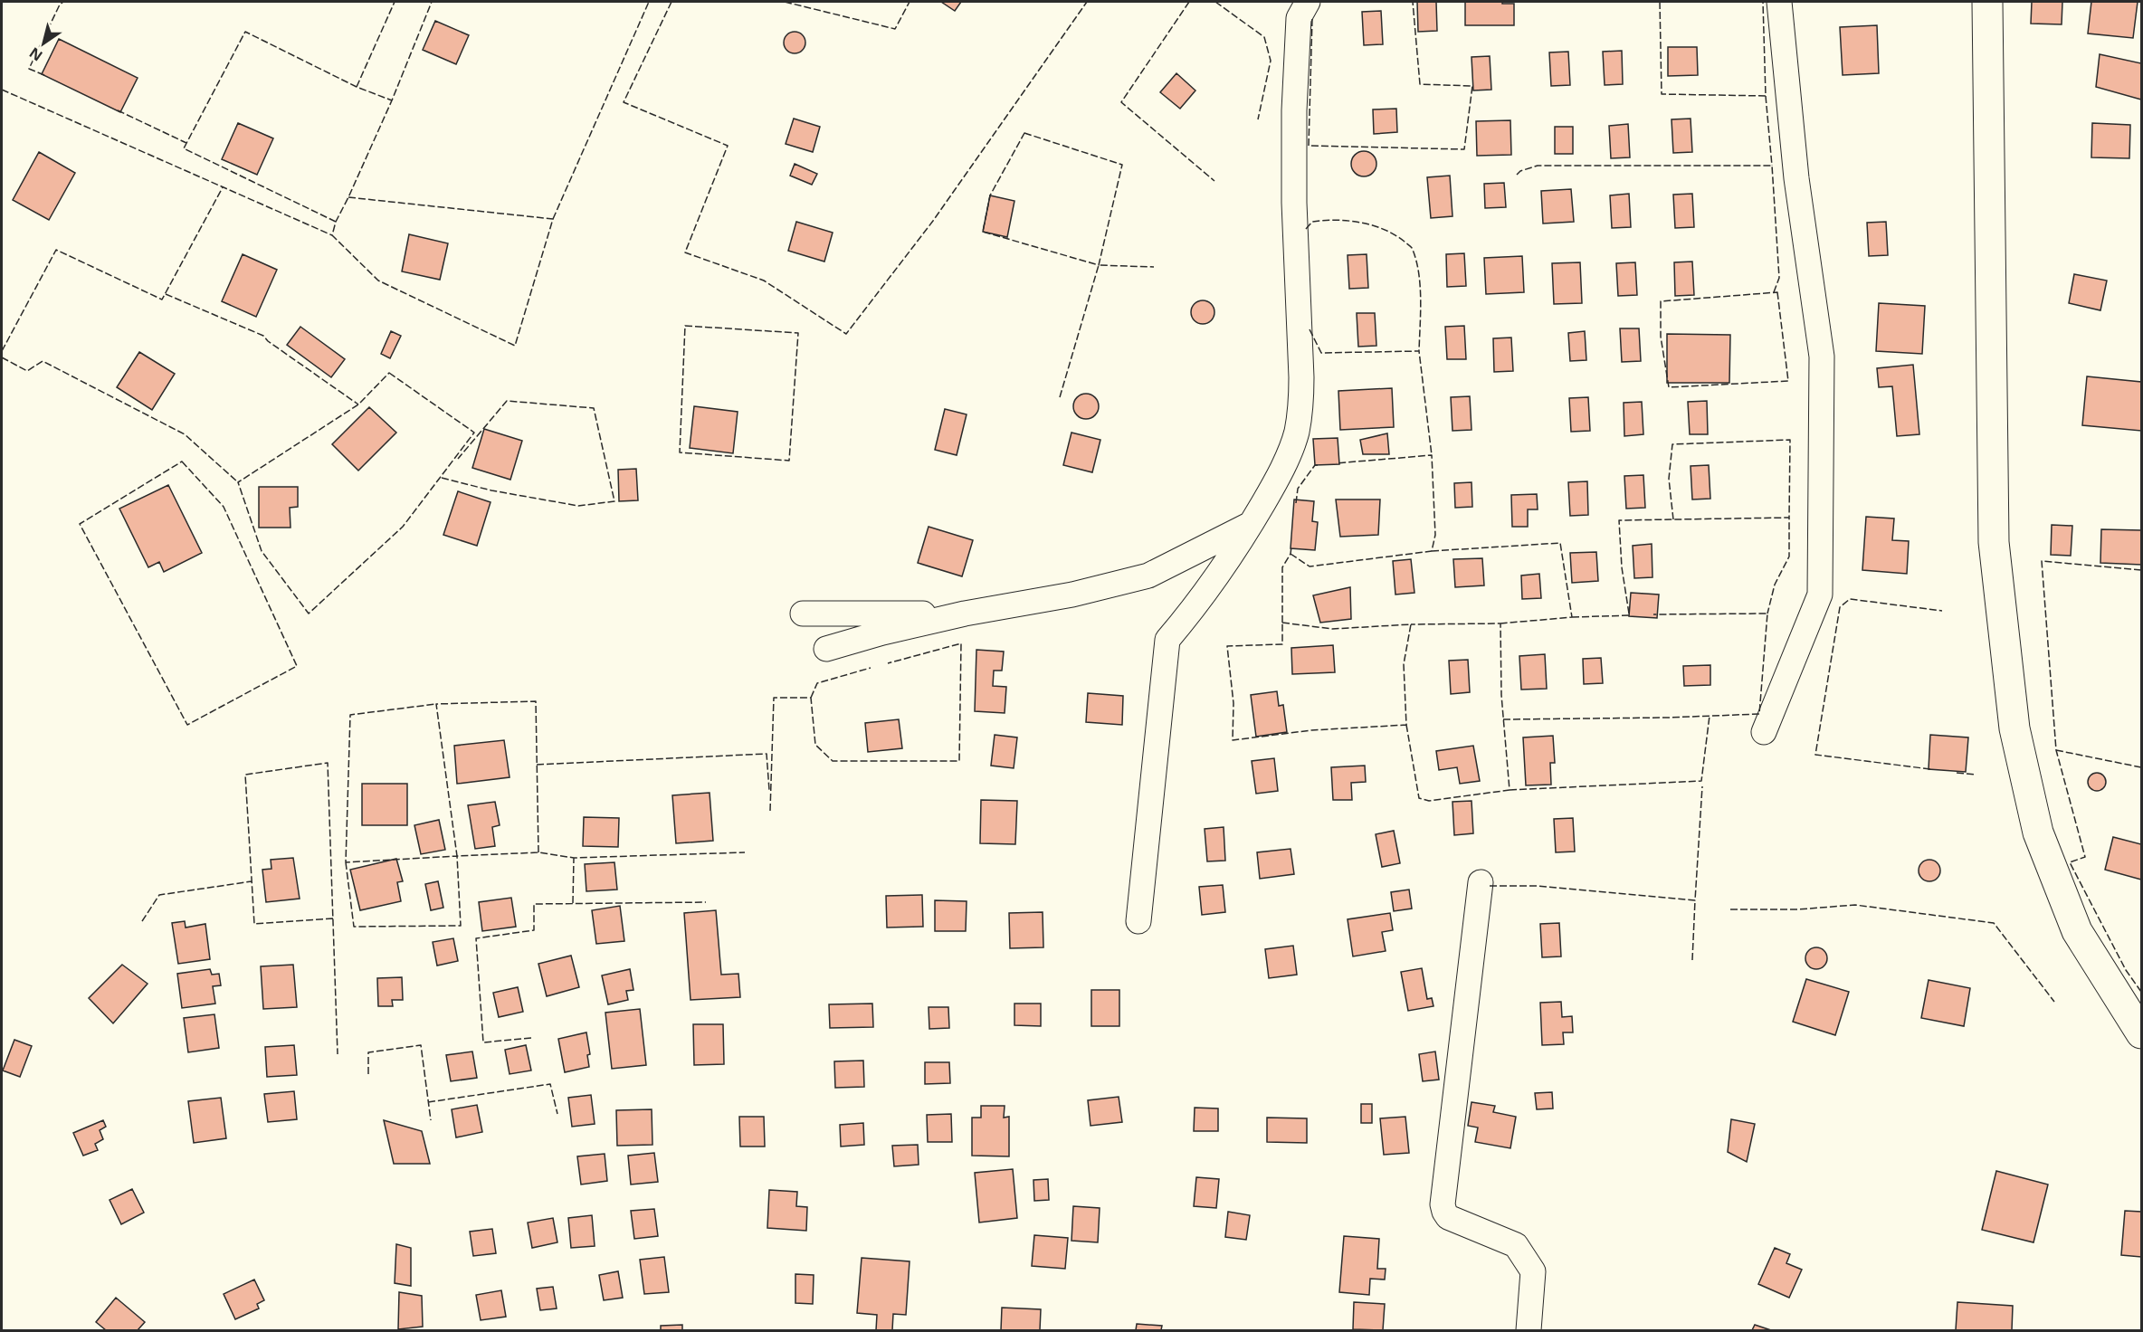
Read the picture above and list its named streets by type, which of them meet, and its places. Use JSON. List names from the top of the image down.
{
  "north": "bottom left"
}
